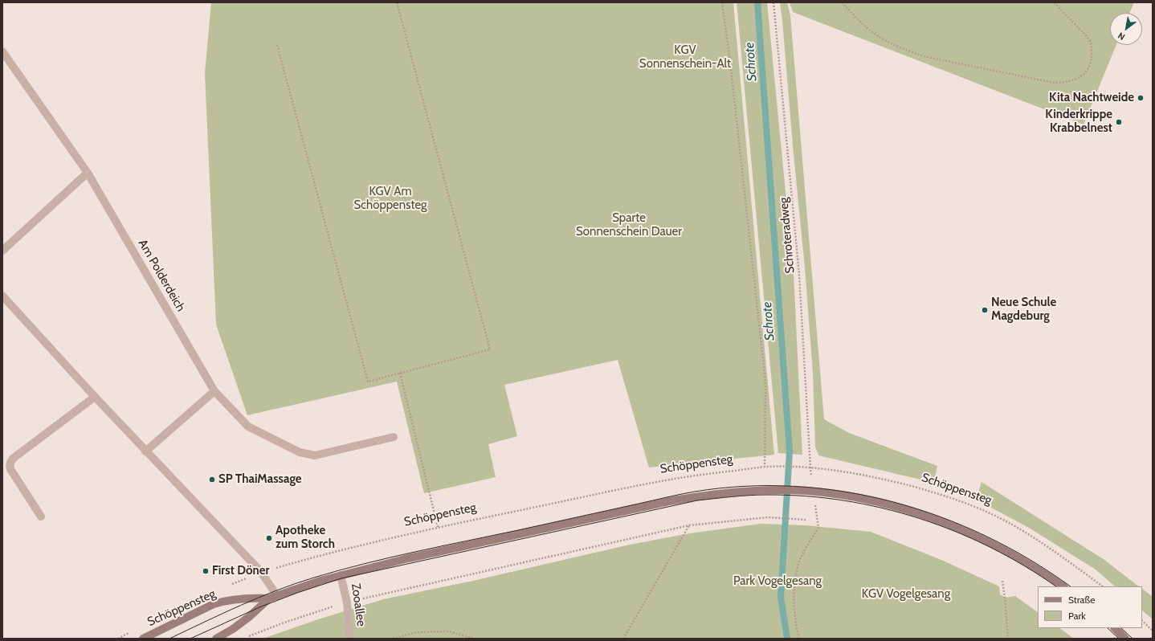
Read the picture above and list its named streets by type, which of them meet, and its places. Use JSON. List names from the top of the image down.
{
  "streets": {
    "main road": ["Schöppensteg"],
    "street": ["Am Polderdeich", "Zooallee"],
    "path": ["Schroteradweg"]
  },
  "crossings": [
    ["Schroteradweg", "Schöppensteg"],
    ["Schöppensteg", "Zooallee"]
  ],
  "water": ["Schrote"],
  "parks": [
    "KGV Sonnenschein-Alt",
    "KGV Am Schöppensteg",
    "Sparte Sonnenschein Dauer",
    "Park Vogelgesang",
    "KGV Vogelgesang"
  ],
  "places": [
    "Kita Nachtweide",
    "Kinderkrippe Krabbelnest",
    "Neue Schule Magdeburg",
    "SP ThaiMassage",
    "Apotheke zum Storch",
    "First Döner"
  ],
  "legend": ["Straße", "Park"],
  "north": "bottom left"
}
